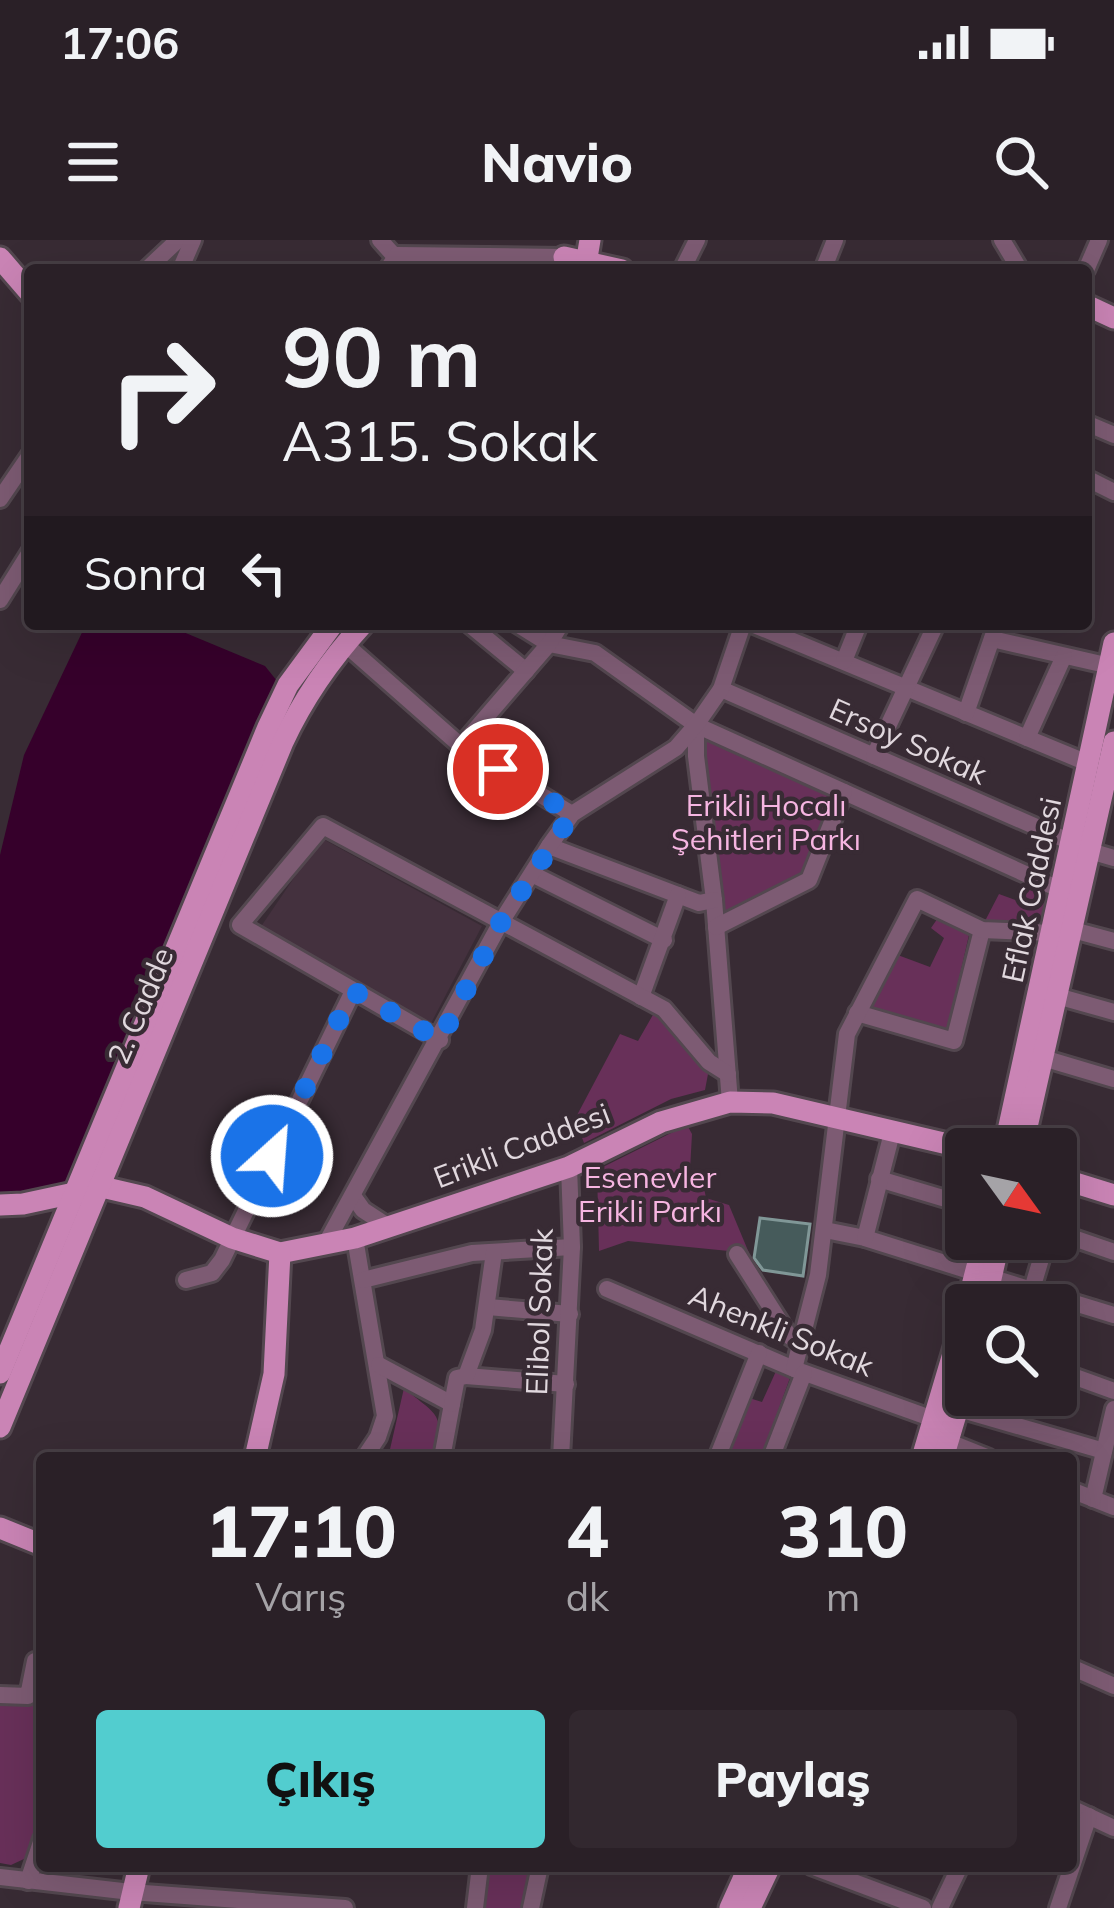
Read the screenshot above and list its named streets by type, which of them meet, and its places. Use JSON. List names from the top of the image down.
{
  "streets": {
    "main road": ["Eflak Caddesi", "2. Cadde", "Erikli Caddesi"],
    "street": ["Ersoy Sokak", "Elibol Sokak", "Ahenkli Sokak"]
  },
  "crossings": [
    ["Ersoy Sokak", "Eflak Caddesi"],
    ["2. Cadde", "Erikli Caddesi"],
    ["Erikli Caddesi", "Elibol Sokak"]
  ],
  "parks": ["Erikli Hocalı Şehitleri Parkı", "Esenevler Erikli Parkı"],
  "north": "bottom right",
  "page": {
    "status": "17:06",
    "header": "Navio",
    "turn": ["90 m", "A315. Sokak"],
    "then": "Sonra",
    "eta": [
      "17:10",
      "Varış",
      "4",
      "dk",
      "310",
      "m"
    ],
    "buttons": ["Çıkış", "Paylaş"]
  }
}
